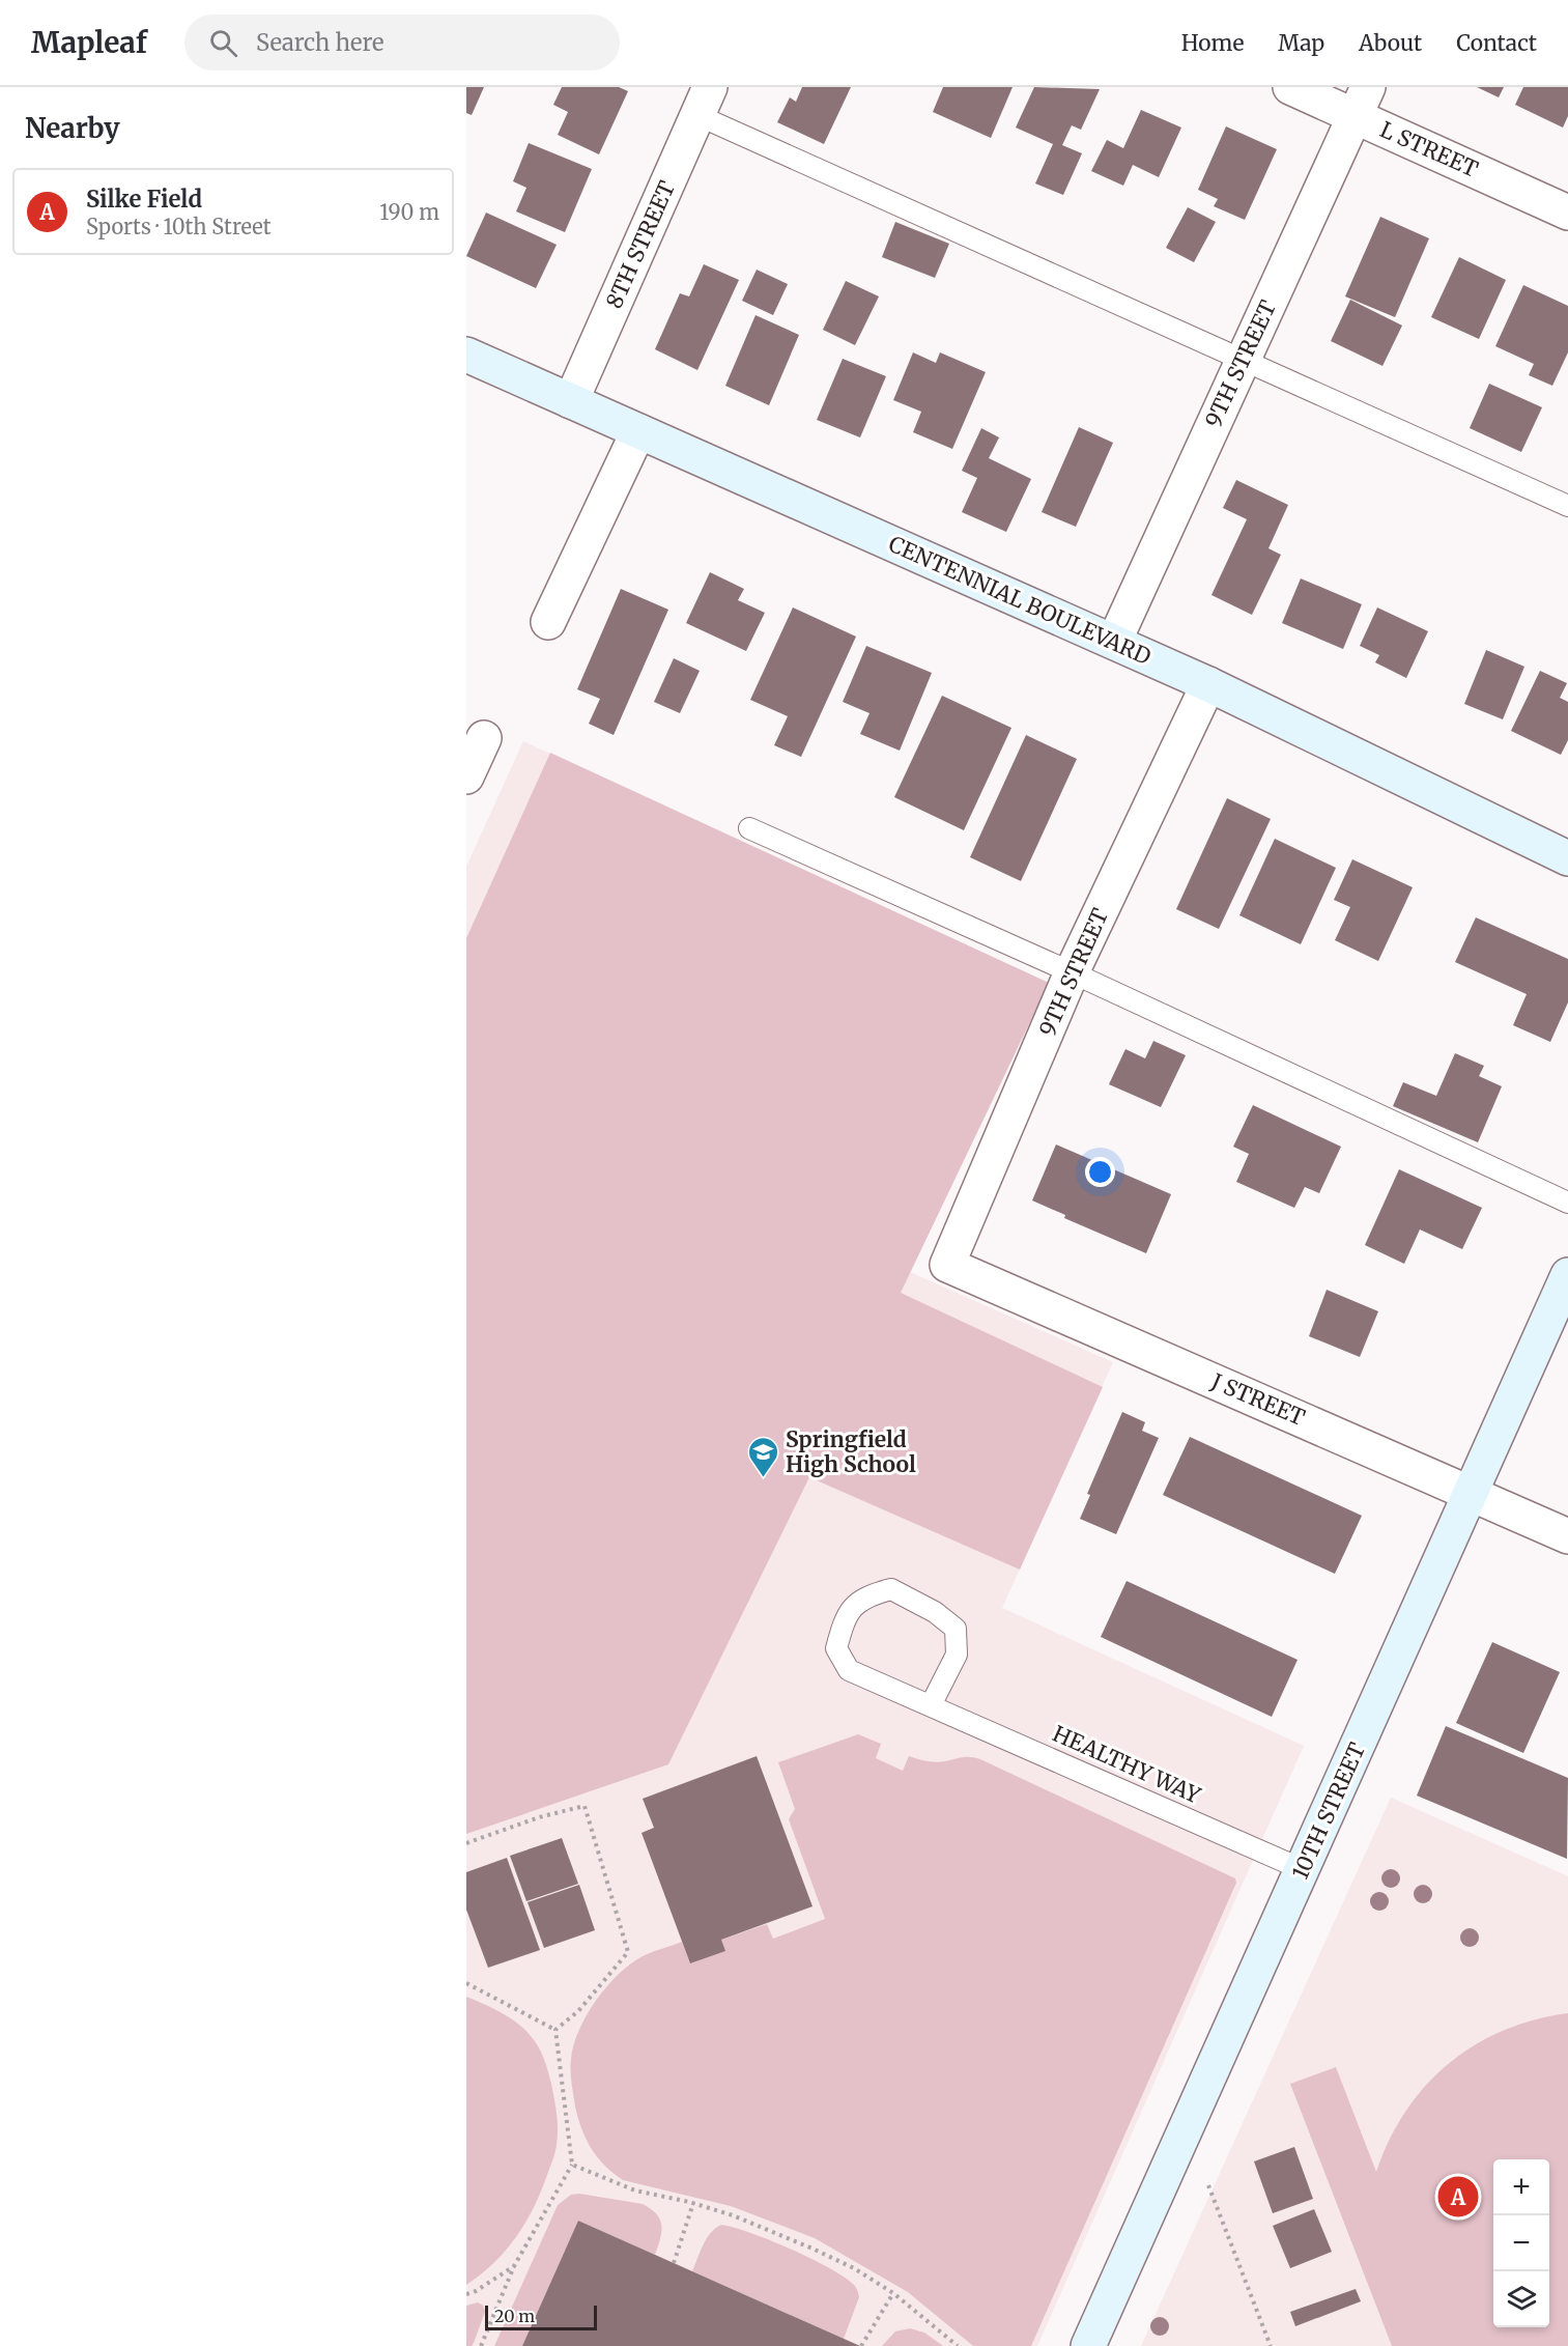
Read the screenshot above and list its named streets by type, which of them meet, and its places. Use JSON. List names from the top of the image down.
{
  "streets": {
    "main road": ["CENTENNIAL BOULEVARD", "10TH STREET"],
    "street": [
      "L STREET",
      "8TH STREET",
      "9TH STREET",
      "J STREET"
    ],
    "lane": ["HEALTHY WAY"]
  },
  "crossings": [
    ["L STREET", "9TH STREET"],
    ["8TH STREET", "CENTENNIAL BOULEVARD"],
    ["9TH STREET", "CENTENNIAL BOULEVARD"],
    ["9TH STREET", "J STREET"],
    ["J STREET", "10TH STREET"],
    ["HEALTHY WAY", "10TH STREET"]
  ],
  "places": {
    "school or university": ["Springfield High School"]
  },
  "scale_bar": "20 m",
  "page": {
    "header": "Mapleaf",
    "search": "Search here",
    "nav": [
      "Home",
      "Map",
      "About",
      "Contact"
    ],
    "heading": "Nearby",
    "list": [
      {
        "mark": "A",
        "name": "Silke Field",
        "note": "Sports · 10th Street",
        "value": "190 m"
      }
    ],
    "map_buttons": ["+", "−"],
    "pins": "A",
    "scale": "20 m"
  }
}
